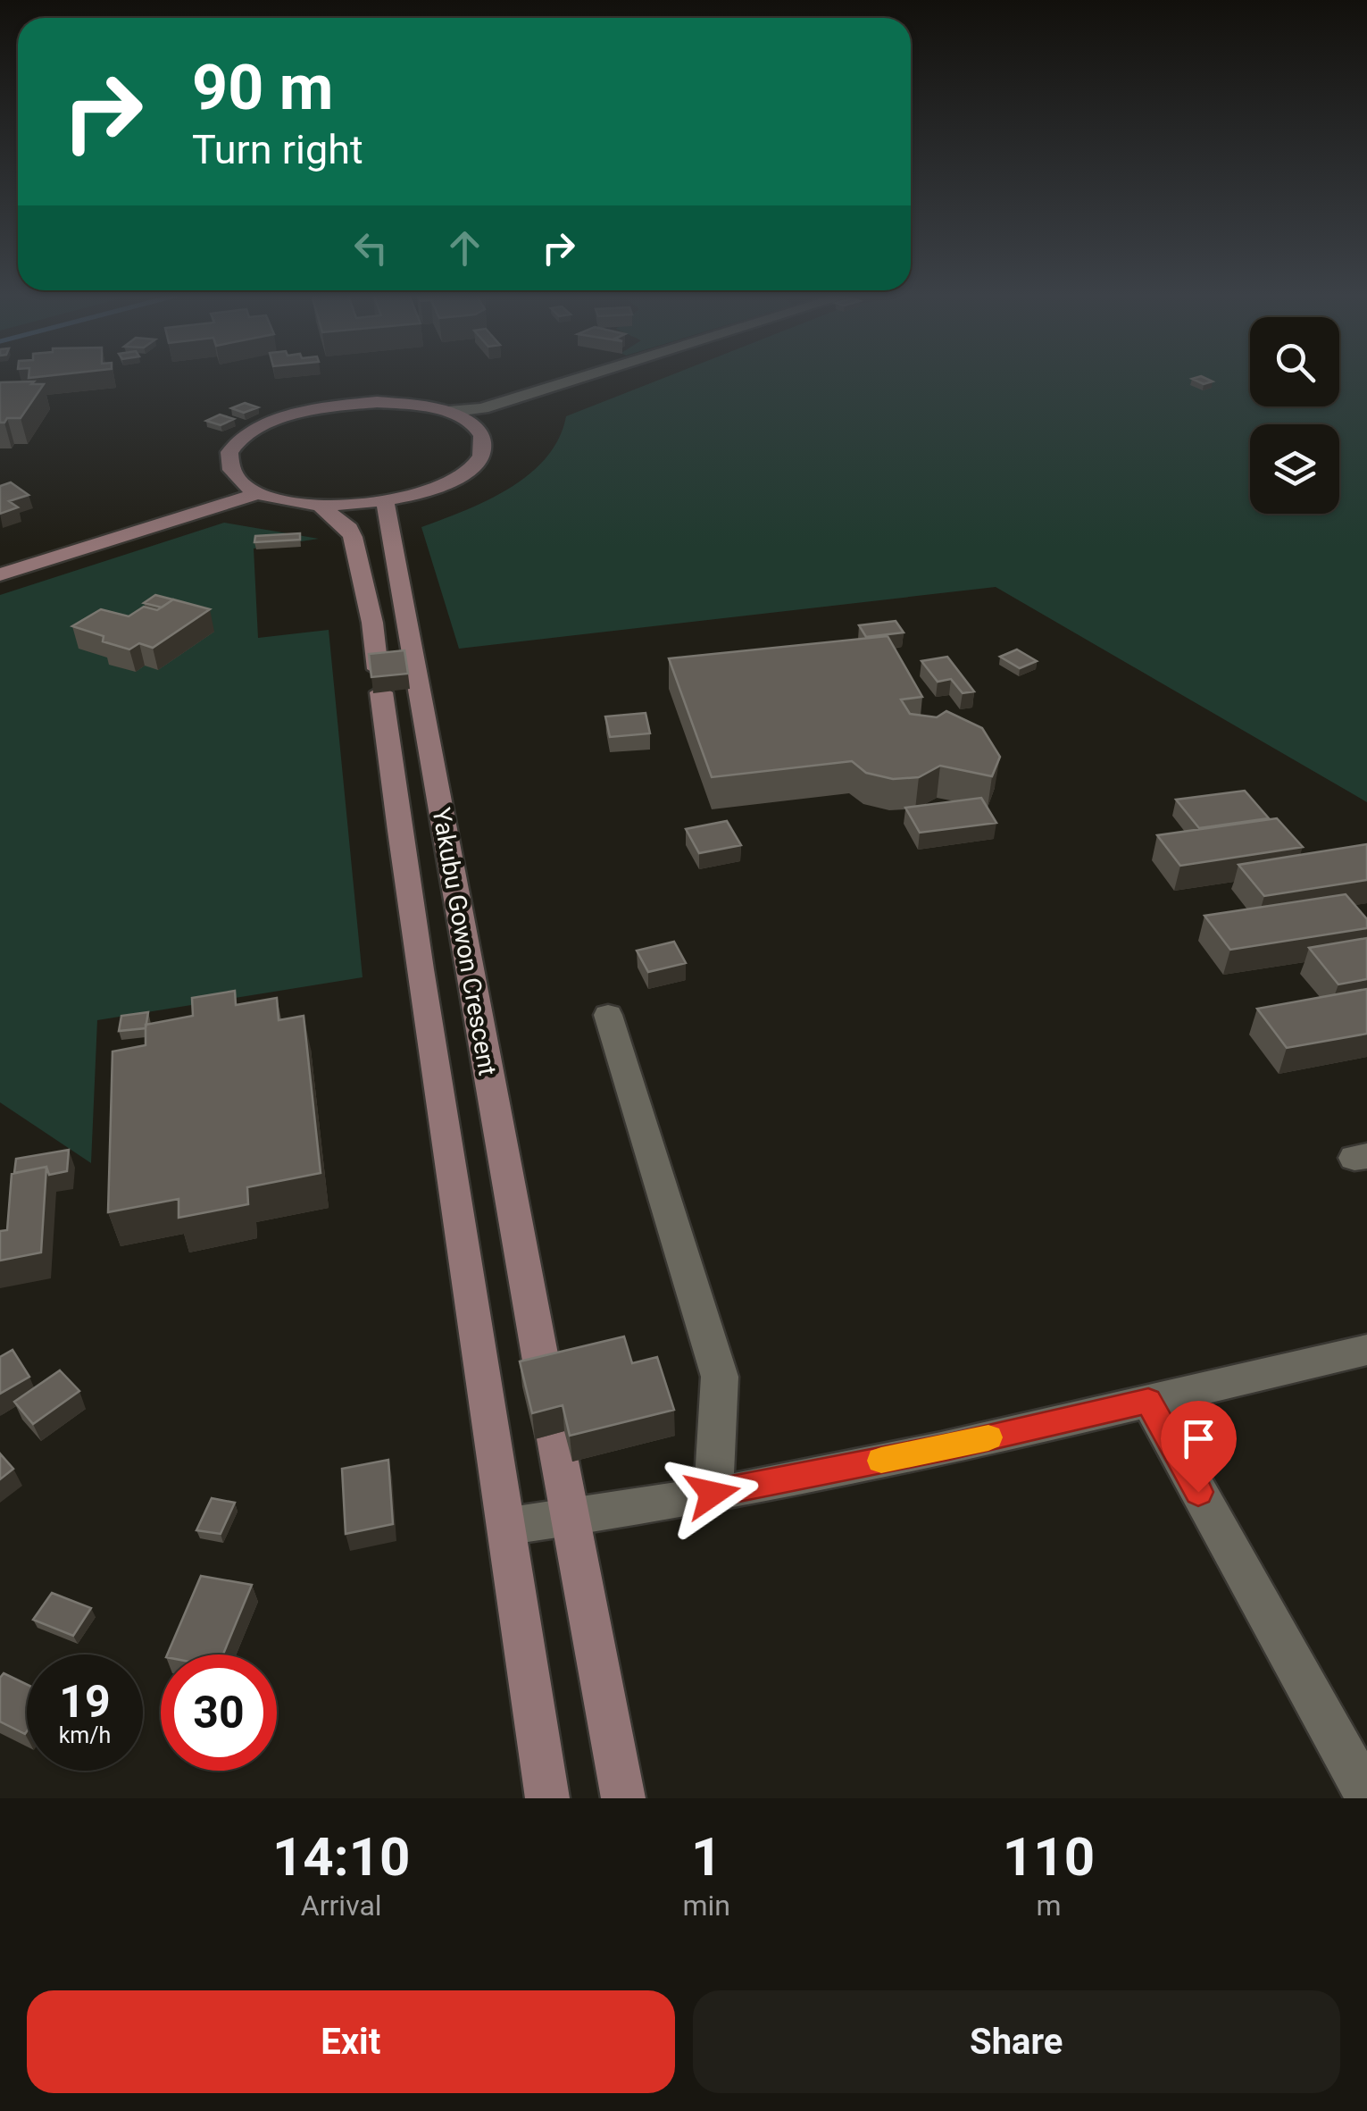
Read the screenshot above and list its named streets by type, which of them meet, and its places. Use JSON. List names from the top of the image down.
{
  "streets": {
    "street": ["Yakubu Gowon Crescent"]
  },
  "page": {
    "turn": ["90 m", "Turn right"],
    "speed": "19 km/h",
    "limit": "30",
    "eta": [
      "14:10",
      "Arrival",
      "1",
      "min",
      "110",
      "m"
    ],
    "buttons": ["Exit", "Share"]
  }
}
